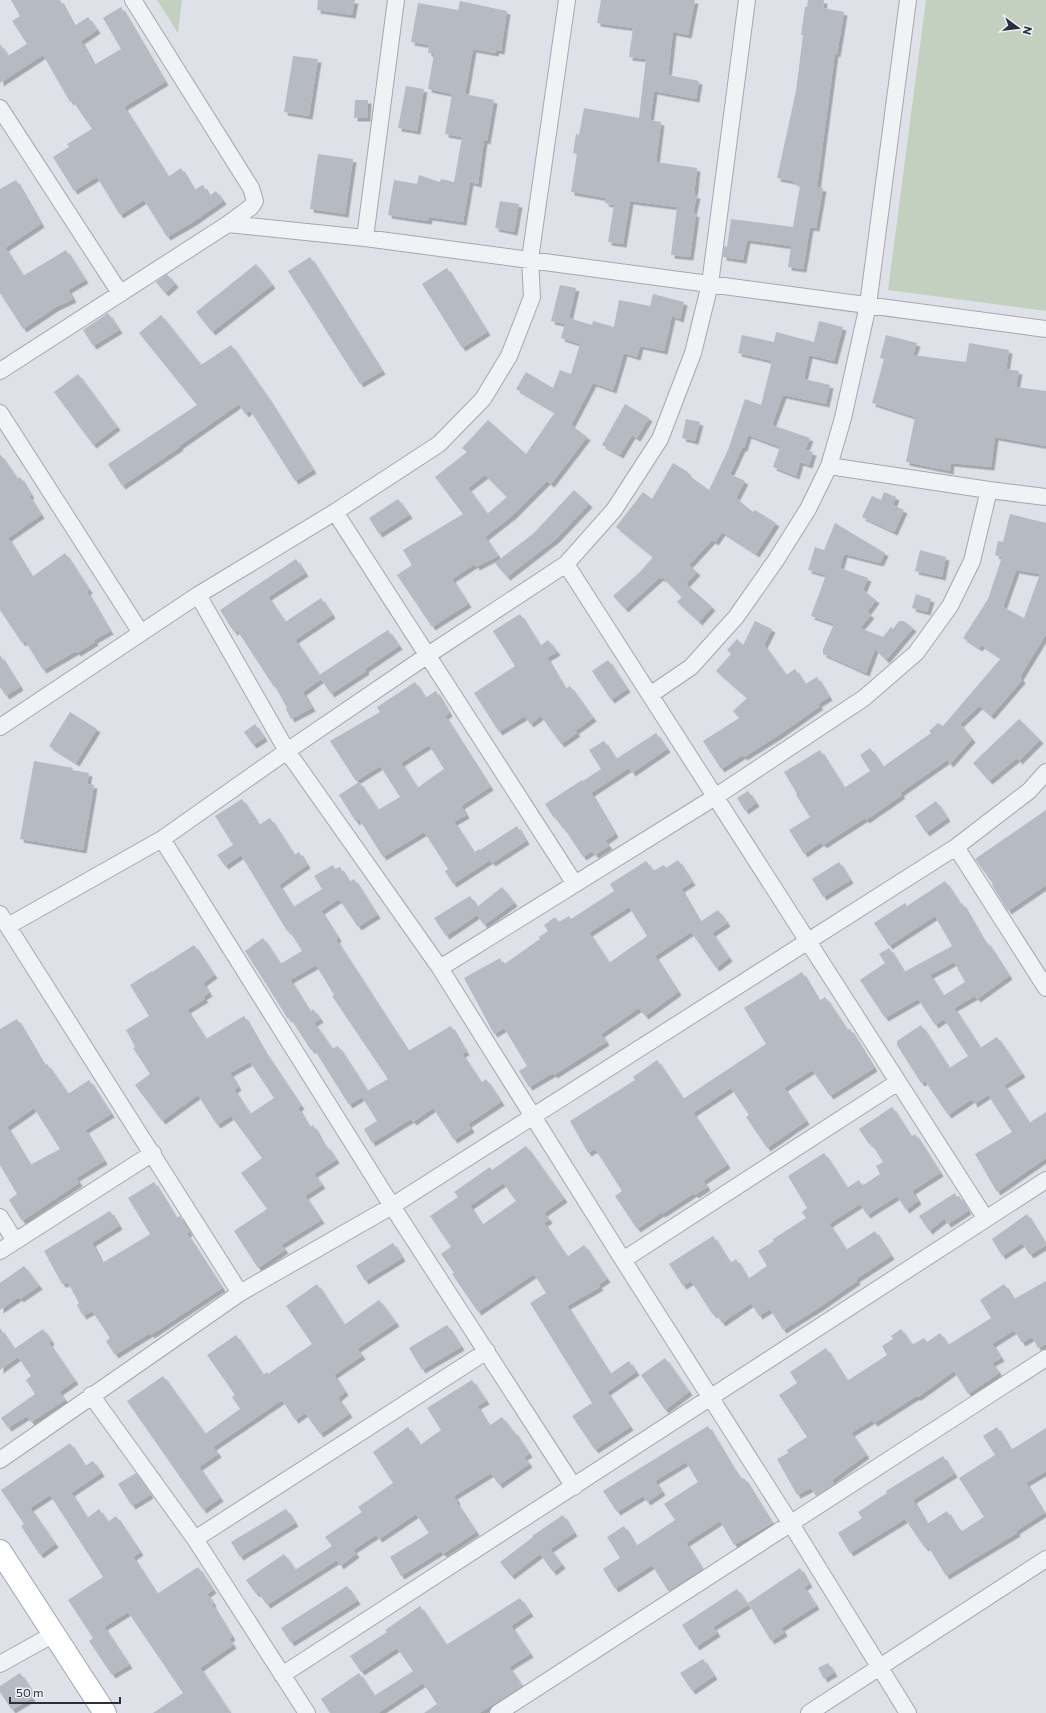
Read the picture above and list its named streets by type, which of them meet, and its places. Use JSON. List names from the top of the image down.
{
  "scale_bar": "50 m",
  "north": "right"
}
